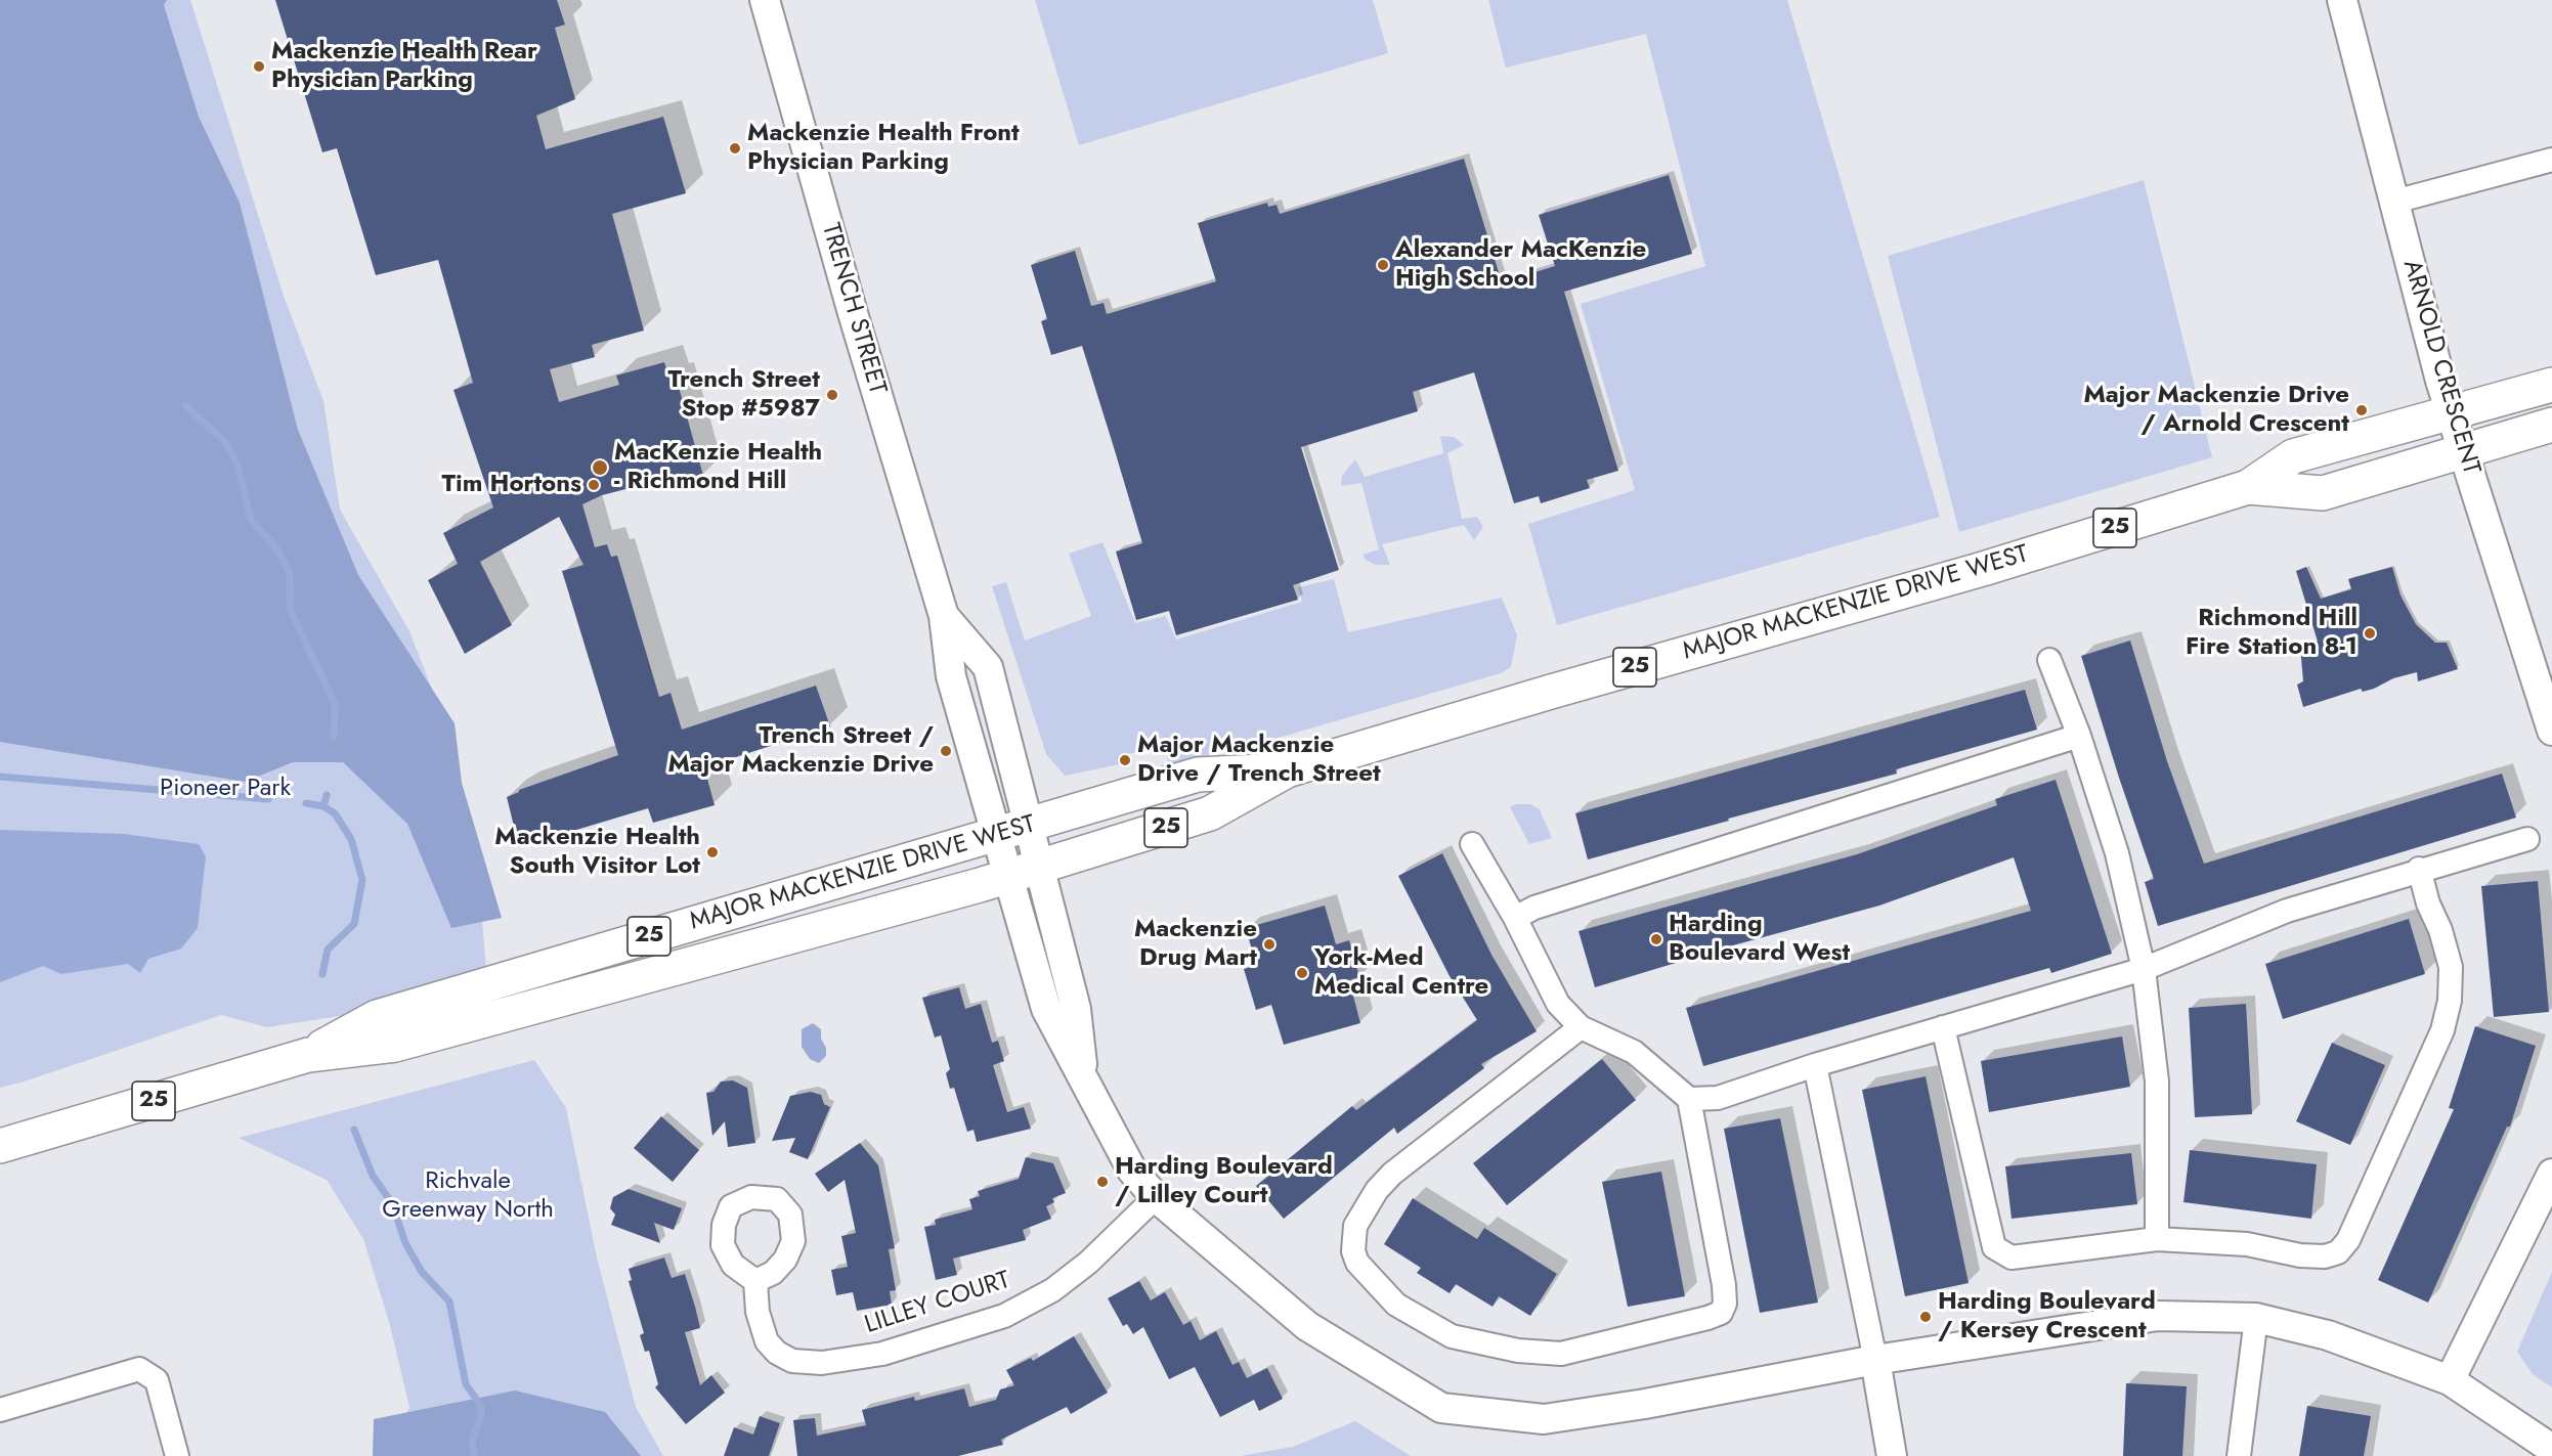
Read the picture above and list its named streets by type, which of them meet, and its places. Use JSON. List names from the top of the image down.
{
  "streets": {
    "main road": ["25", "MAJOR MACKENZIE DRIVE WEST"],
    "street": ["TRENCH STREET", "ARNOLD CRESCENT", "LILLEY COURT"]
  },
  "crossings": [
    ["TRENCH STREET", "MAJOR MACKENZIE DRIVE WEST"],
    ["ARNOLD CRESCENT", "MAJOR MACKENZIE DRIVE WEST"]
  ],
  "parks": ["Pioneer Park", "Richvale Greenway North"],
  "places": [
    "Mackenzie Health Rear Physician Parking",
    "Mackenzie Health Front Physician Parking",
    "Alexander MacKenzie High School",
    "Trench Street Stop #5987",
    "Major Mackenzie Drive / Arnold Crescent",
    "MacKenzie Health - Richmond Hill",
    "Tim Hortons",
    "Richmond Hill Fire Station 8-1",
    "Trench Street / Major Mackenzie Drive",
    "Major Mackenzie Drive / Trench Street",
    "Mackenzie Health South Visitor Lot",
    "Harding Boulevard West",
    "Mackenzie Drug Mart",
    "York-Med Medical Centre",
    "Harding Boulevard / Lilley Court",
    "Harding Boulevard / Kersey Crescent"
  ]
}
